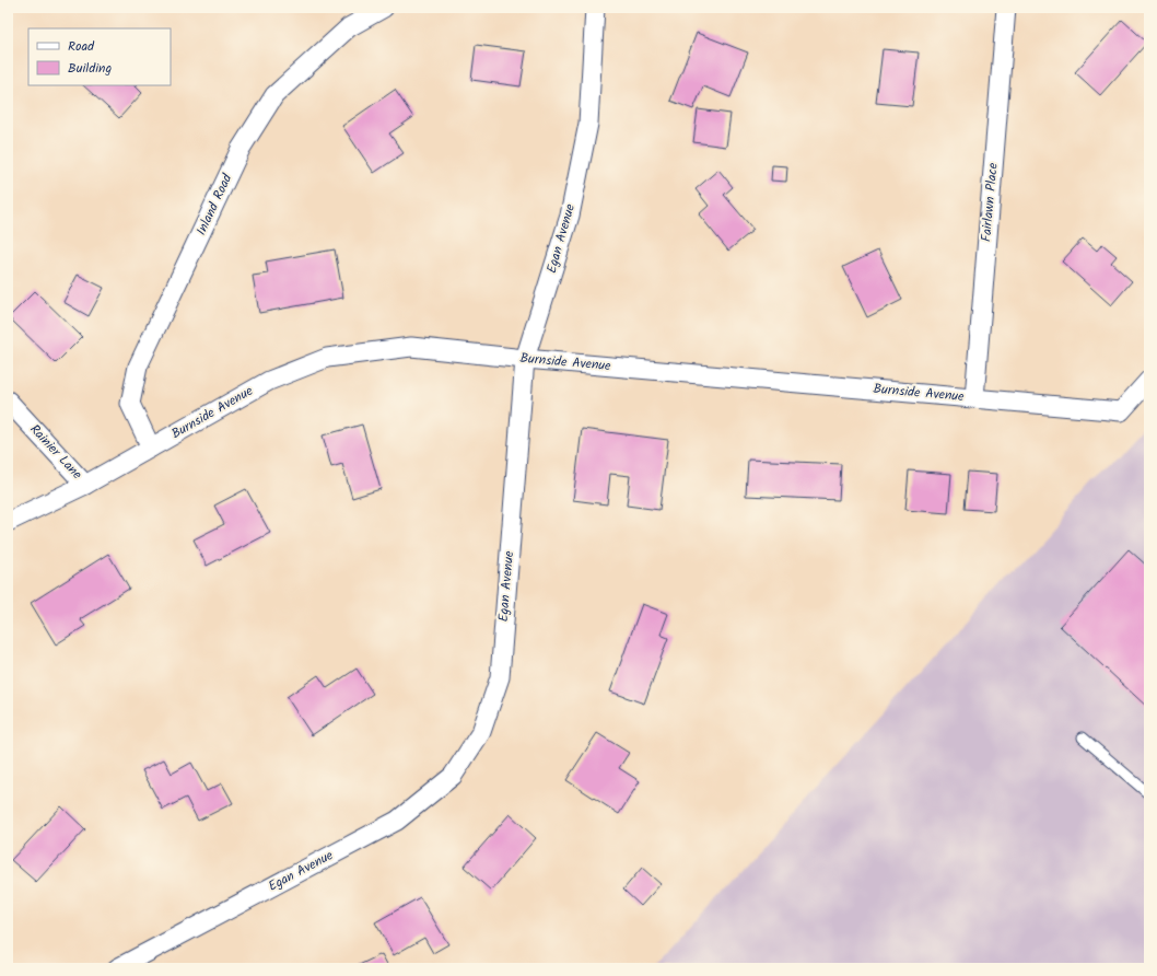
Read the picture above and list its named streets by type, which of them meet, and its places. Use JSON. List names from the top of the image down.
{
  "streets": {
    "street": [
      "Fairlawn Place",
      "Inland Road",
      "Egan Avenue",
      "Burnside Avenue",
      "Rainier Lane"
    ]
  },
  "crossings": [
    ["Fairlawn Place", "Burnside Avenue"],
    ["Inland Road", "Burnside Avenue"],
    ["Egan Avenue", "Burnside Avenue"],
    ["Burnside Avenue", "Rainier Lane"]
  ],
  "legend": ["Road", "Building"]
}
